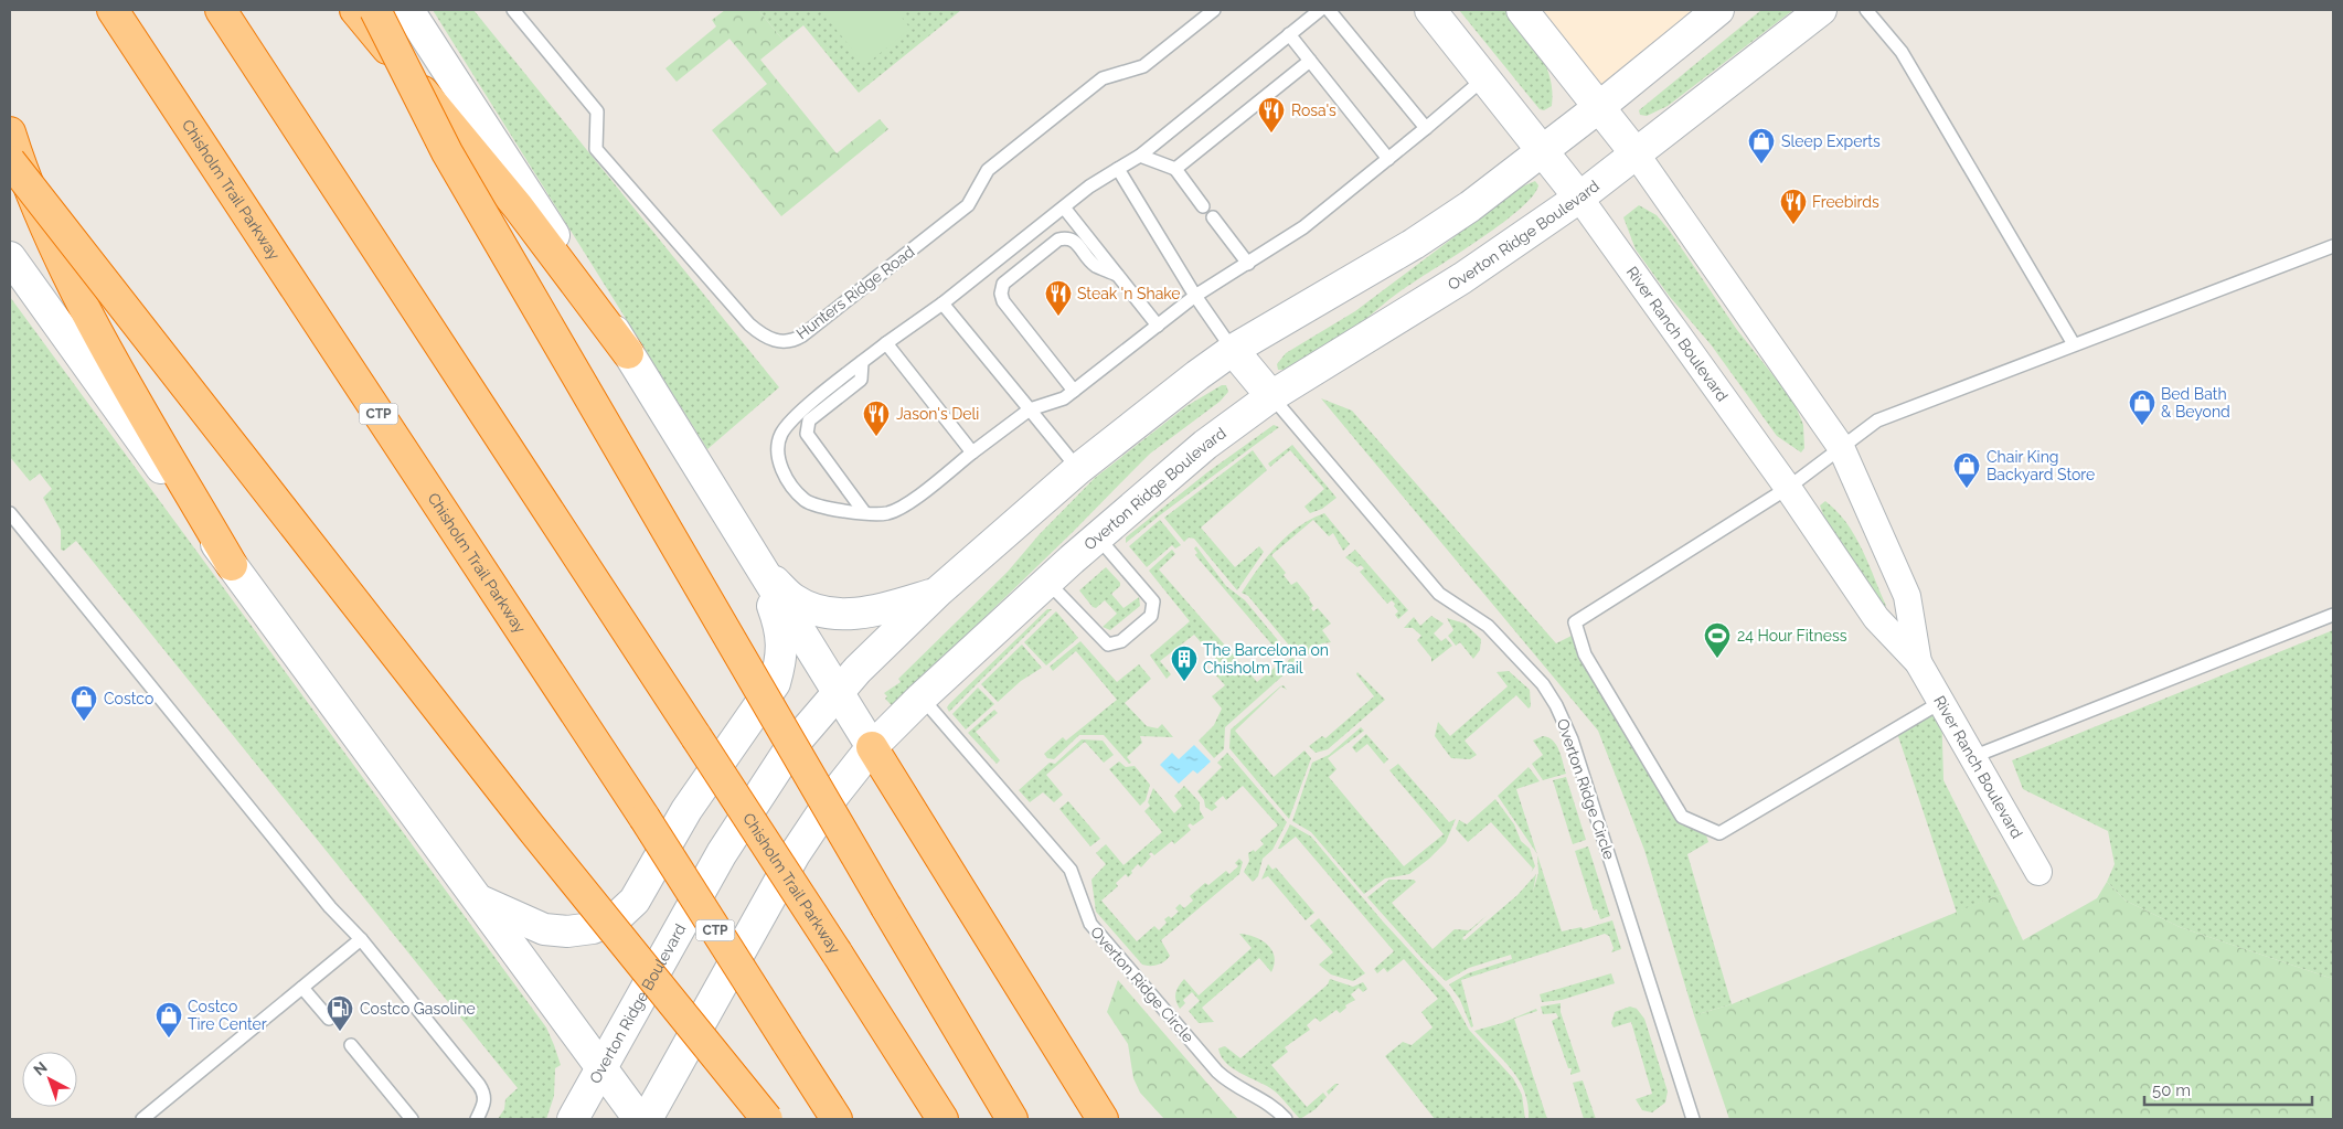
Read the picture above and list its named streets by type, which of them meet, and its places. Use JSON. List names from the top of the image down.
{
  "streets": {
    "highway": ["Chisholm Trail Parkway", "CTP"],
    "street": ["Overton Ridge Boulevard", "River Ranch Boulevard"],
    "lane": ["Hunters Ridge Road", "Overton Ridge Circle"]
  },
  "crossings": [
    ["Overton Ridge Boulevard", "River Ranch Boulevard"],
    ["Overton Ridge Boulevard", "Overton Ridge Circle"]
  ],
  "places": {
    "restaurant": [
      "Rosa's",
      "Freebirds",
      "Steak 'n Shake",
      "Jason's Deli"
    ],
    "shop": [
      "Sleep Experts",
      "Bed Bath & Beyond",
      "Chair King Backyard Store",
      "Costco",
      "Costco Tire Center"
    ],
    "sports": ["24 Hour Fitness"],
    "building": ["The Barcelona on Chisholm Trail"],
    "fuel station": ["Costco Gasoline"]
  },
  "scale_bar": "50 m",
  "north": "top left"
}
